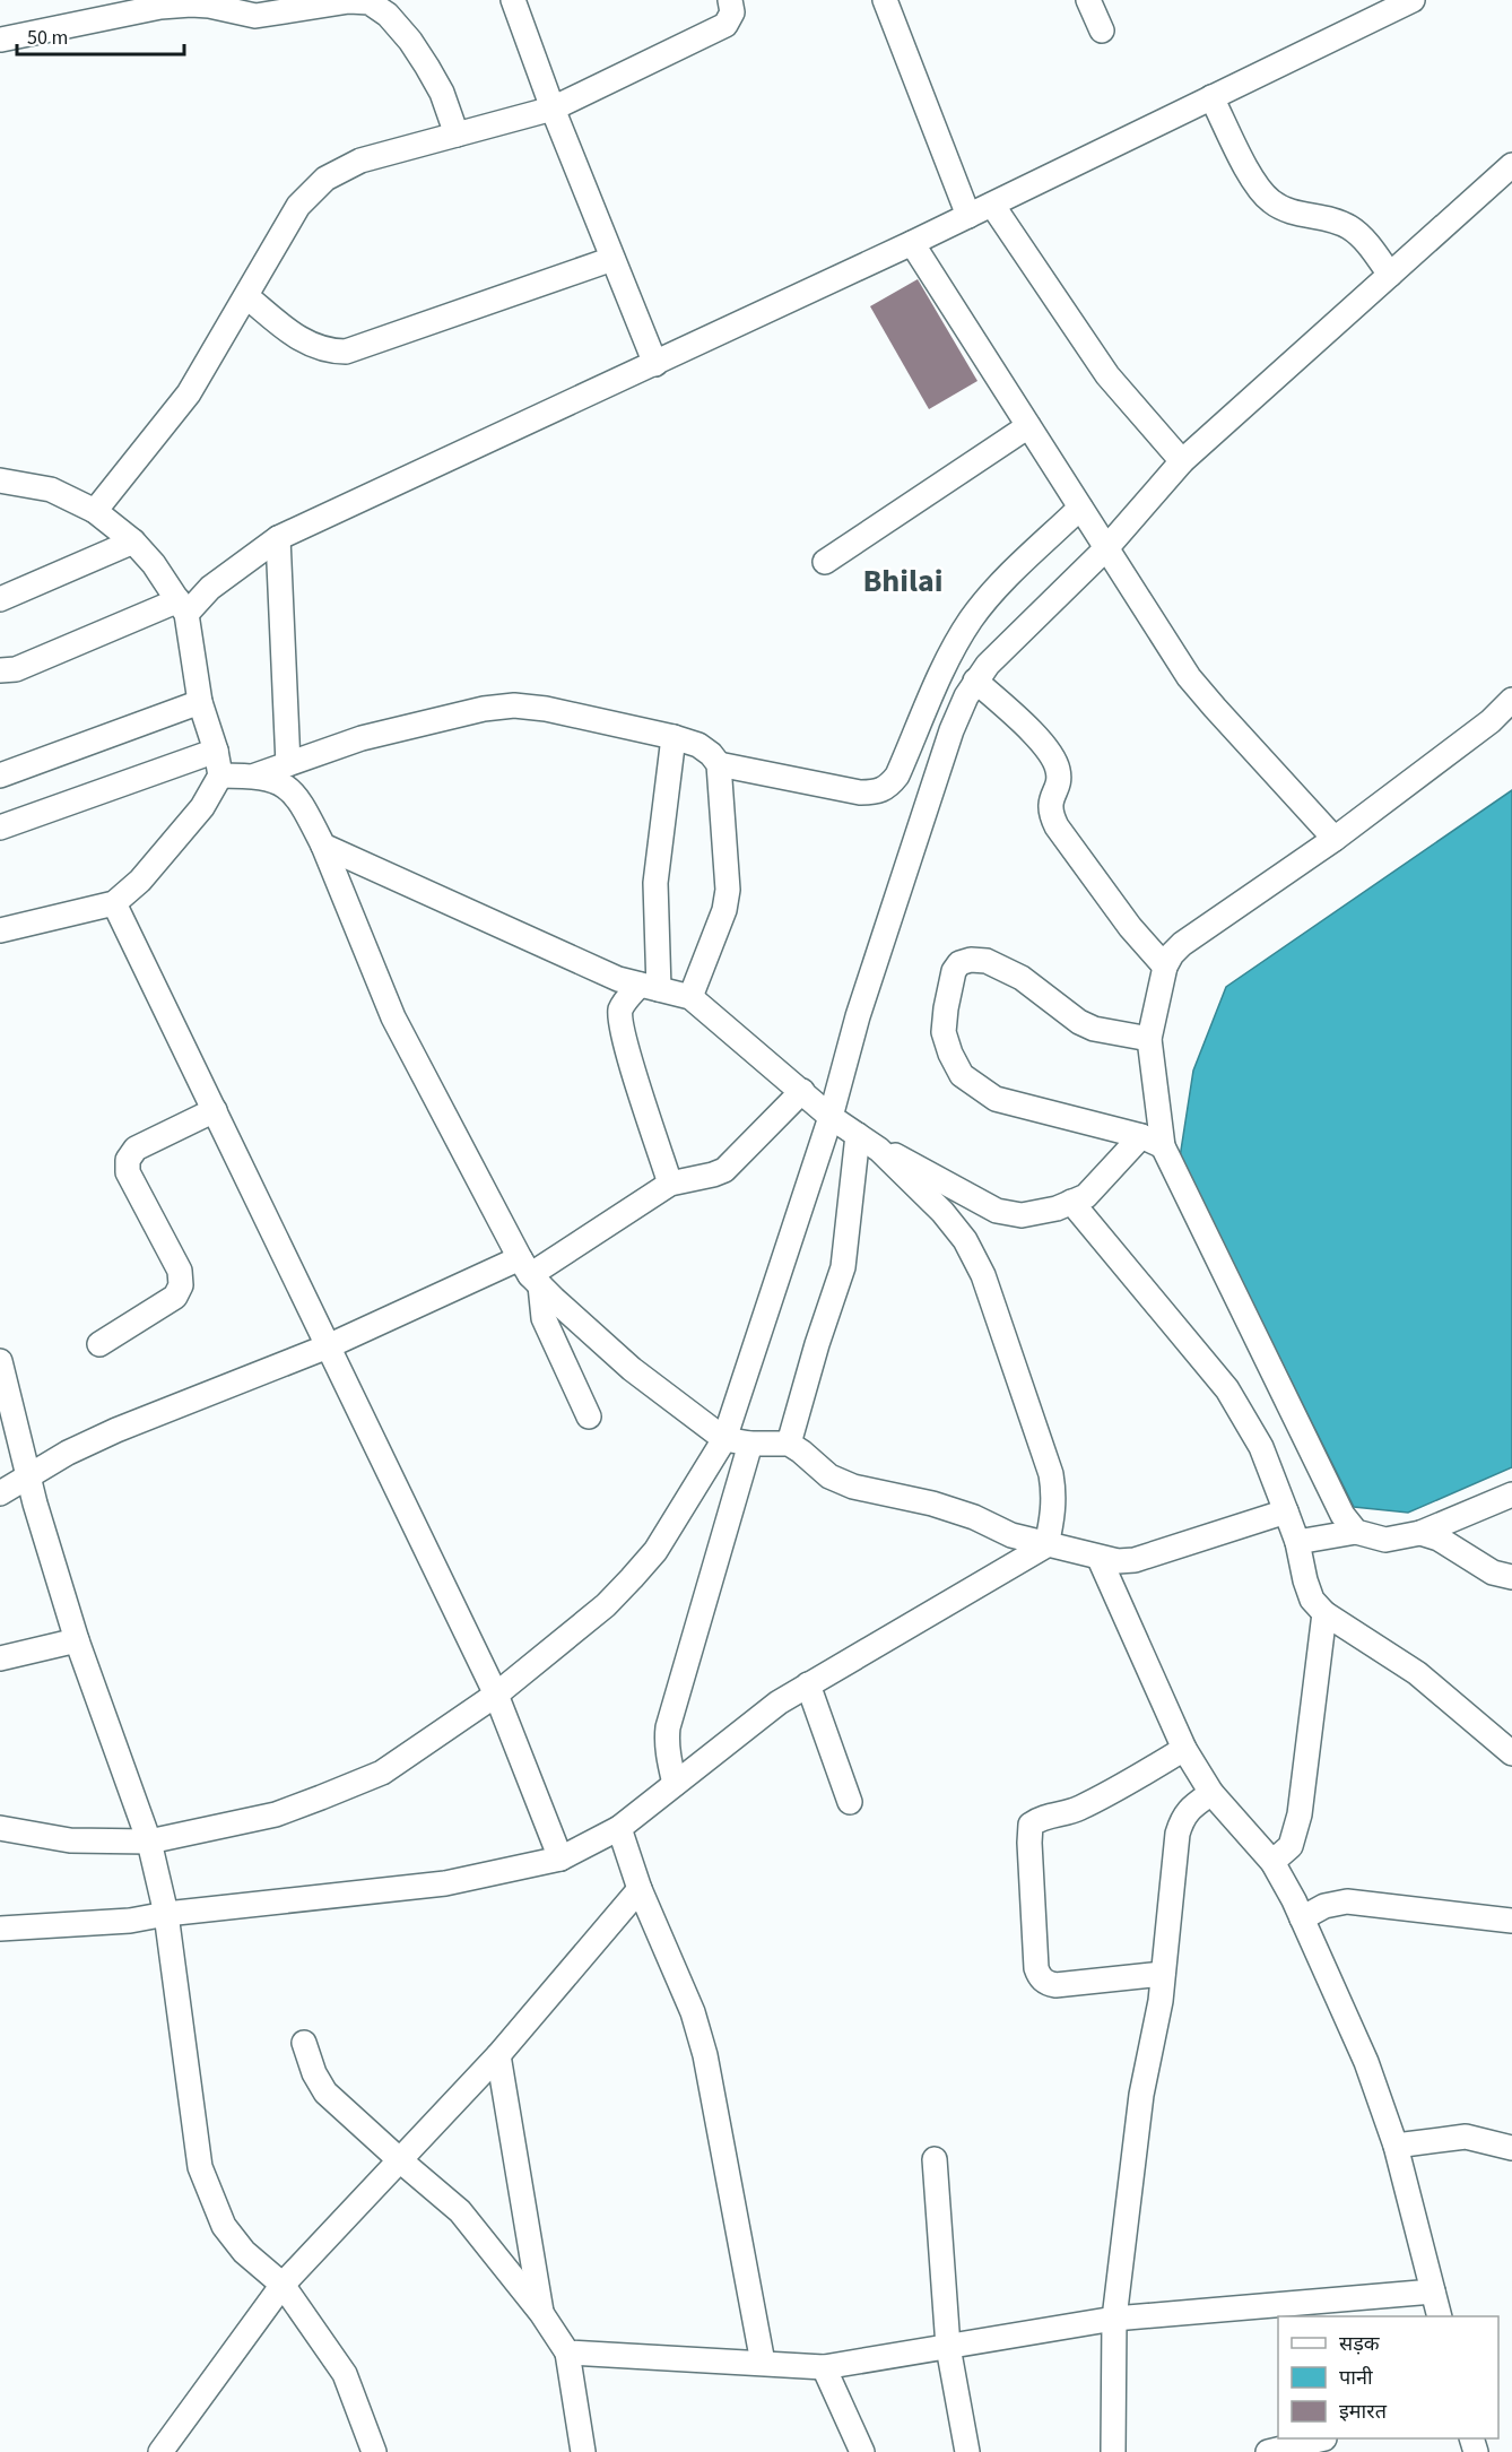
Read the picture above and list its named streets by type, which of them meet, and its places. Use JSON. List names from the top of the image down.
{
  "districts": ["Bhilai"],
  "legend": ["सड़क", "पानी", "इमारत"],
  "scale_bar": "50 m"
}
